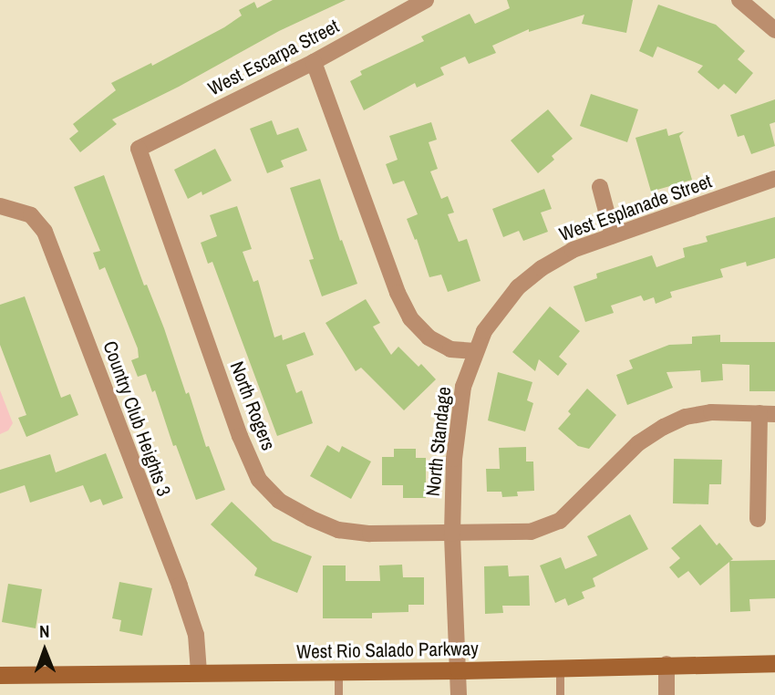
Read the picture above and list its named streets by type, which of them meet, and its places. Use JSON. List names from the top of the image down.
{
  "streets": {
    "main road": ["West Rio Salado Parkway"],
    "street": [
      "West Escarpa Street",
      "West Esplanade Street",
      "North Rogers",
      "Country Club Heights 3",
      "North Standage"
    ]
  },
  "crossings": [
    ["West Escarpa Street", "North Rogers"],
    ["West Esplanade Street", "North Standage"],
    ["North Rogers", "North Standage"],
    ["Country Club Heights 3", "West Rio Salado Parkway"],
    ["North Standage", "West Rio Salado Parkway"]
  ],
  "north": "top"
}
